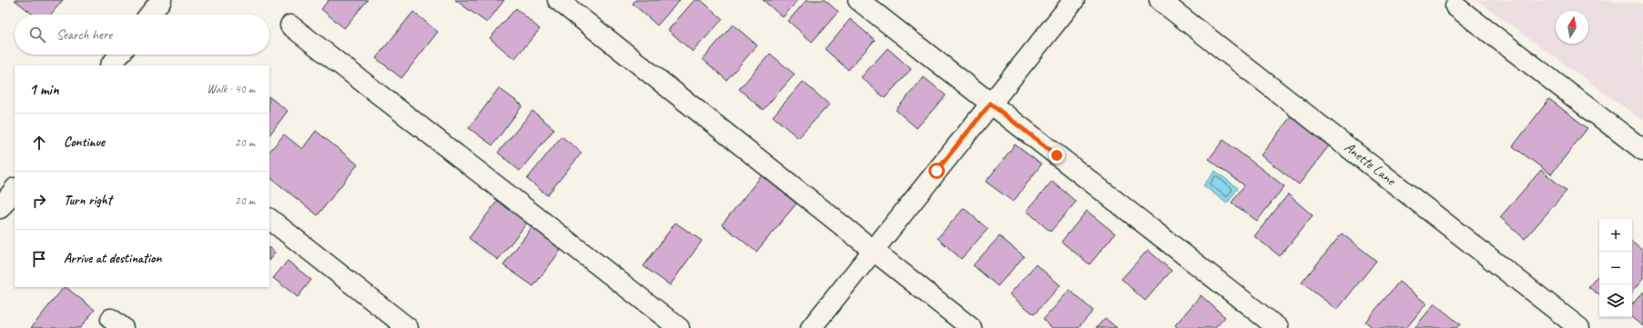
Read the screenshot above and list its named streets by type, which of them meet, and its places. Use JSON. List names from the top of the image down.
{
  "streets": {
    "street": ["Anette Lane"]
  },
  "north": "top",
  "page": {
    "search": "Search here",
    "heading": ["1 min", "Walk · 40 m"],
    "list": [
      ["Continue", "20 m"],
      ["Turn right", "20 m"],
      "Arrive at destination"
    ],
    "map_buttons": ["+", "−"]
  }
}
